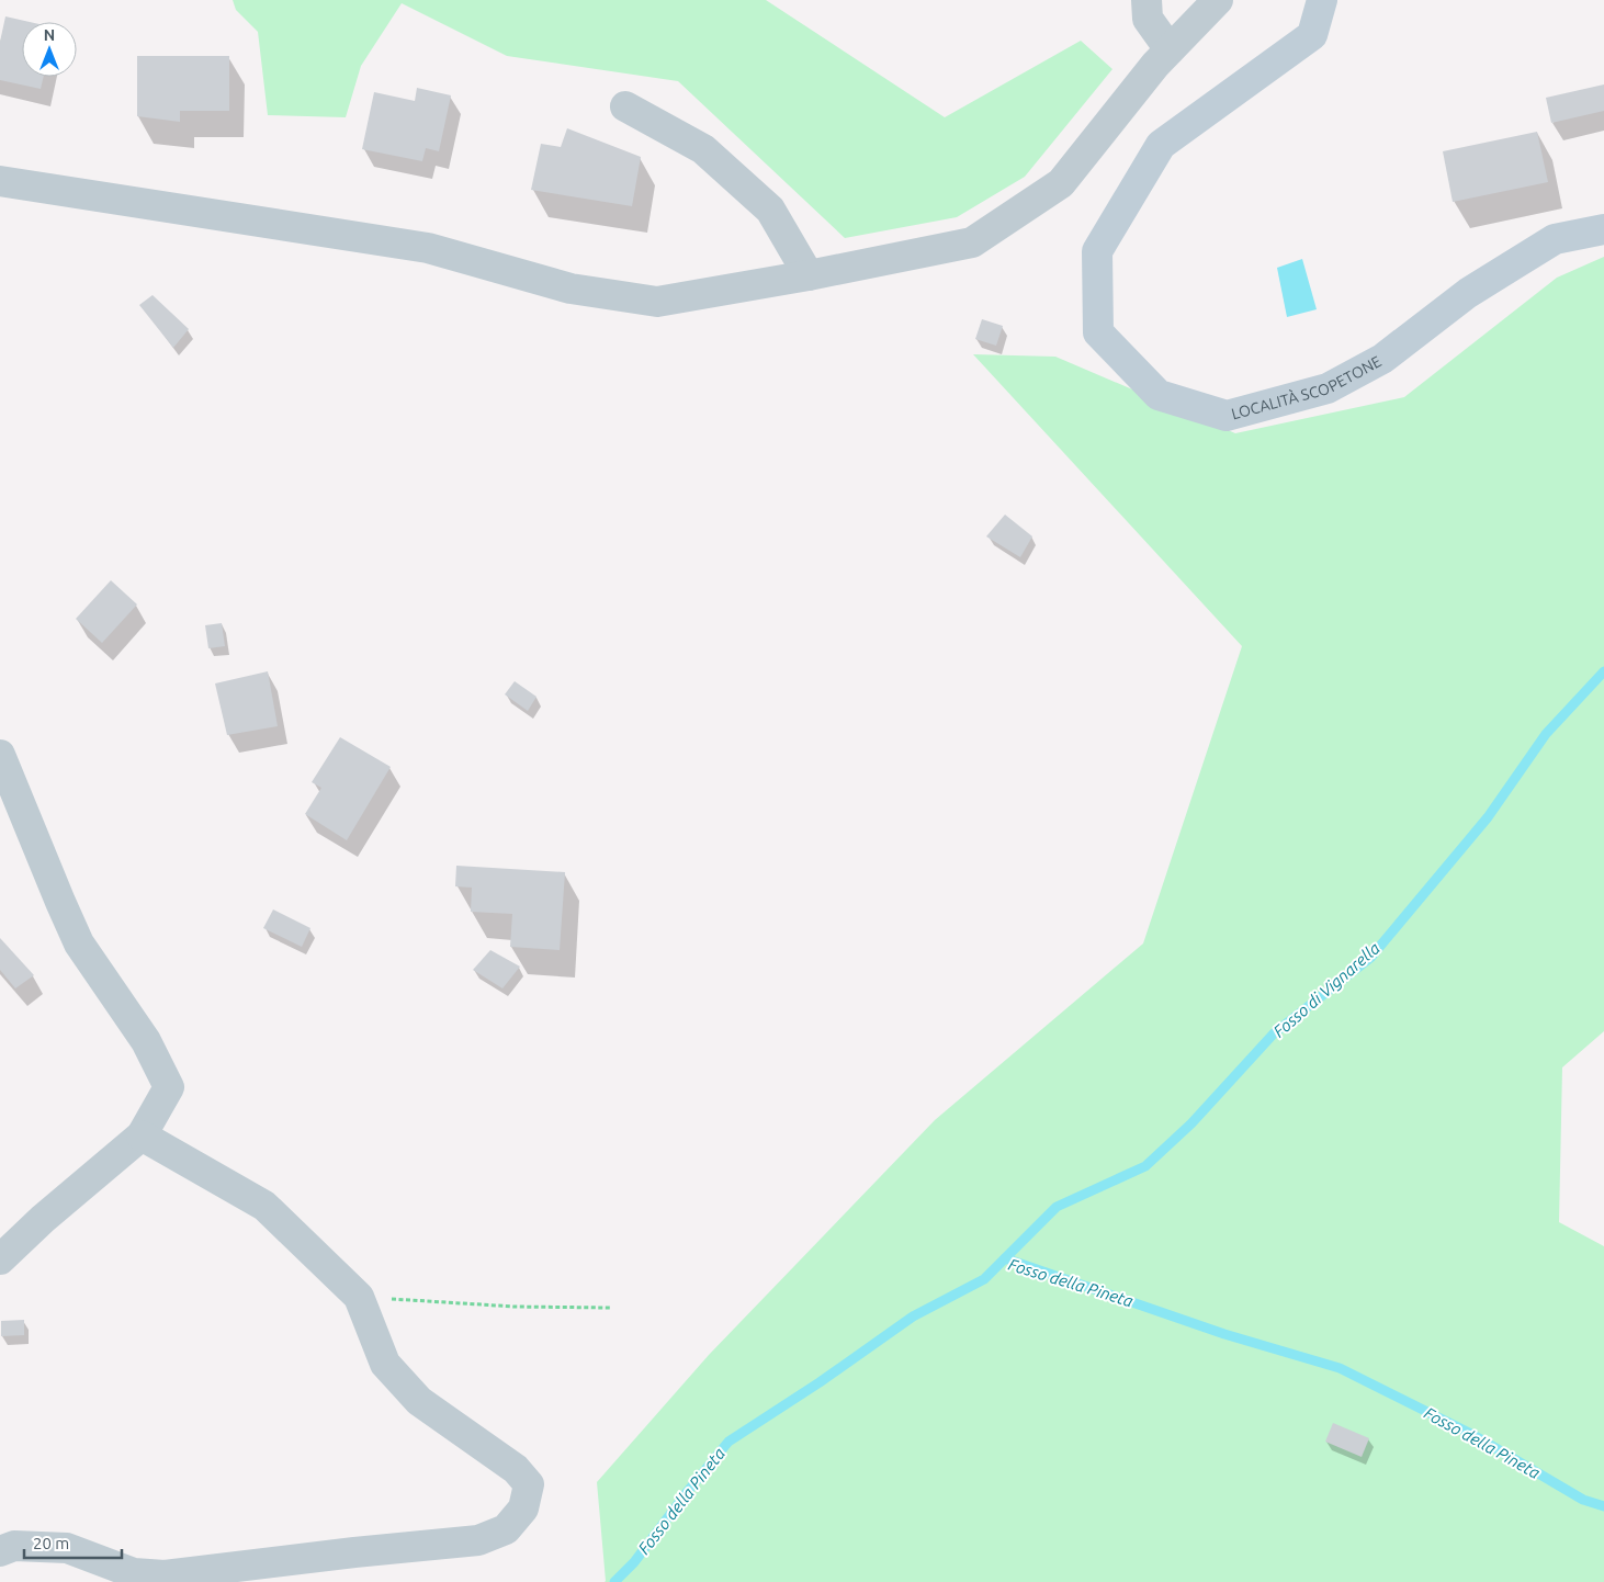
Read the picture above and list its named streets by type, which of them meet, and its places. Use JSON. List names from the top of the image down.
{
  "streets": {
    "main road": ["LOCALITÀ SCOPETONE"]
  },
  "water": ["Fosso di Vignarella", "Fosso della Pineta"],
  "scale_bar": "20 m",
  "north": "top"
}
